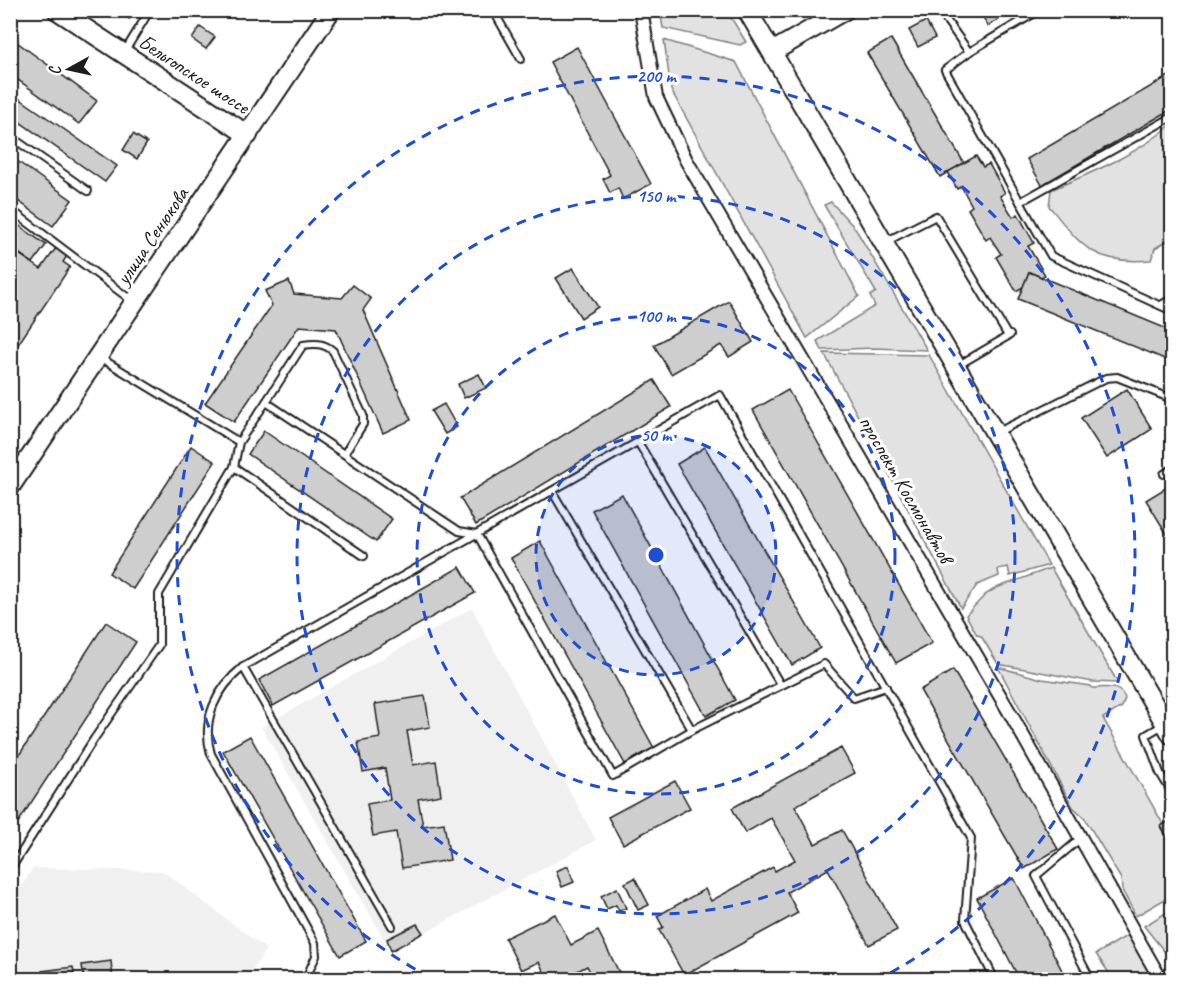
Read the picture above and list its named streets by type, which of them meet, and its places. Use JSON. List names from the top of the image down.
{
  "streets": {
    "main road": ["Бельгопское шоссе", "улица Сенюкова"],
    "street": ["проспект Космонавтов"]
  },
  "crossings": [
    ["Бельгопское шоссе", "улица Сенюкова"]
  ],
  "north": "left",
  "rings": [
    "200 m",
    "150 m",
    "100 m",
    "50 m"
  ]
}
